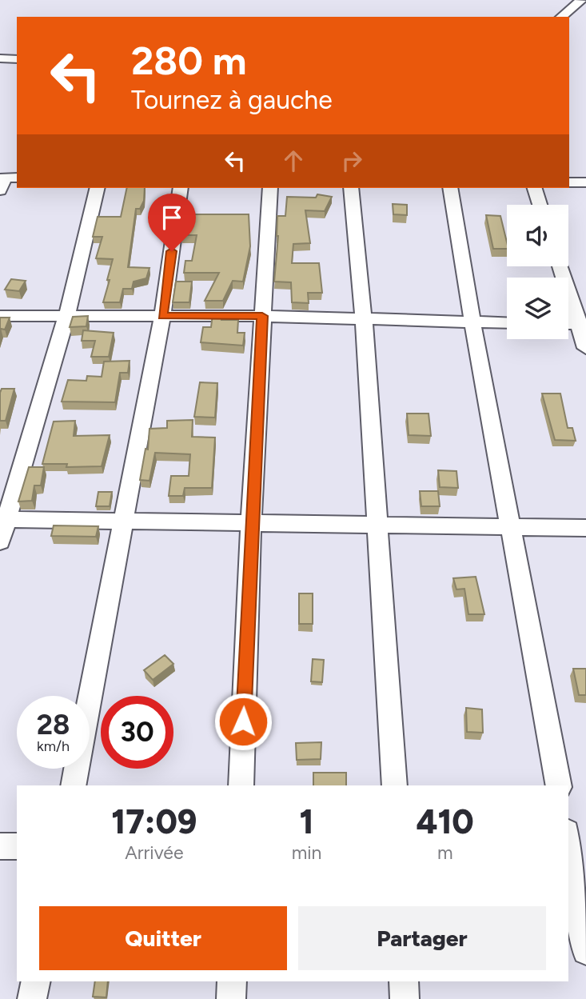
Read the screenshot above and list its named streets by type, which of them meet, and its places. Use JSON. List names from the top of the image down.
{
  "page": {
    "turn": ["280 m", "Tournez à gauche"],
    "speed": "28 km/h",
    "limit": "30",
    "eta": [
      "17:09",
      "Arrivée",
      "1",
      "min",
      "410",
      "m"
    ],
    "buttons": ["Quitter", "Partager"]
  }
}
